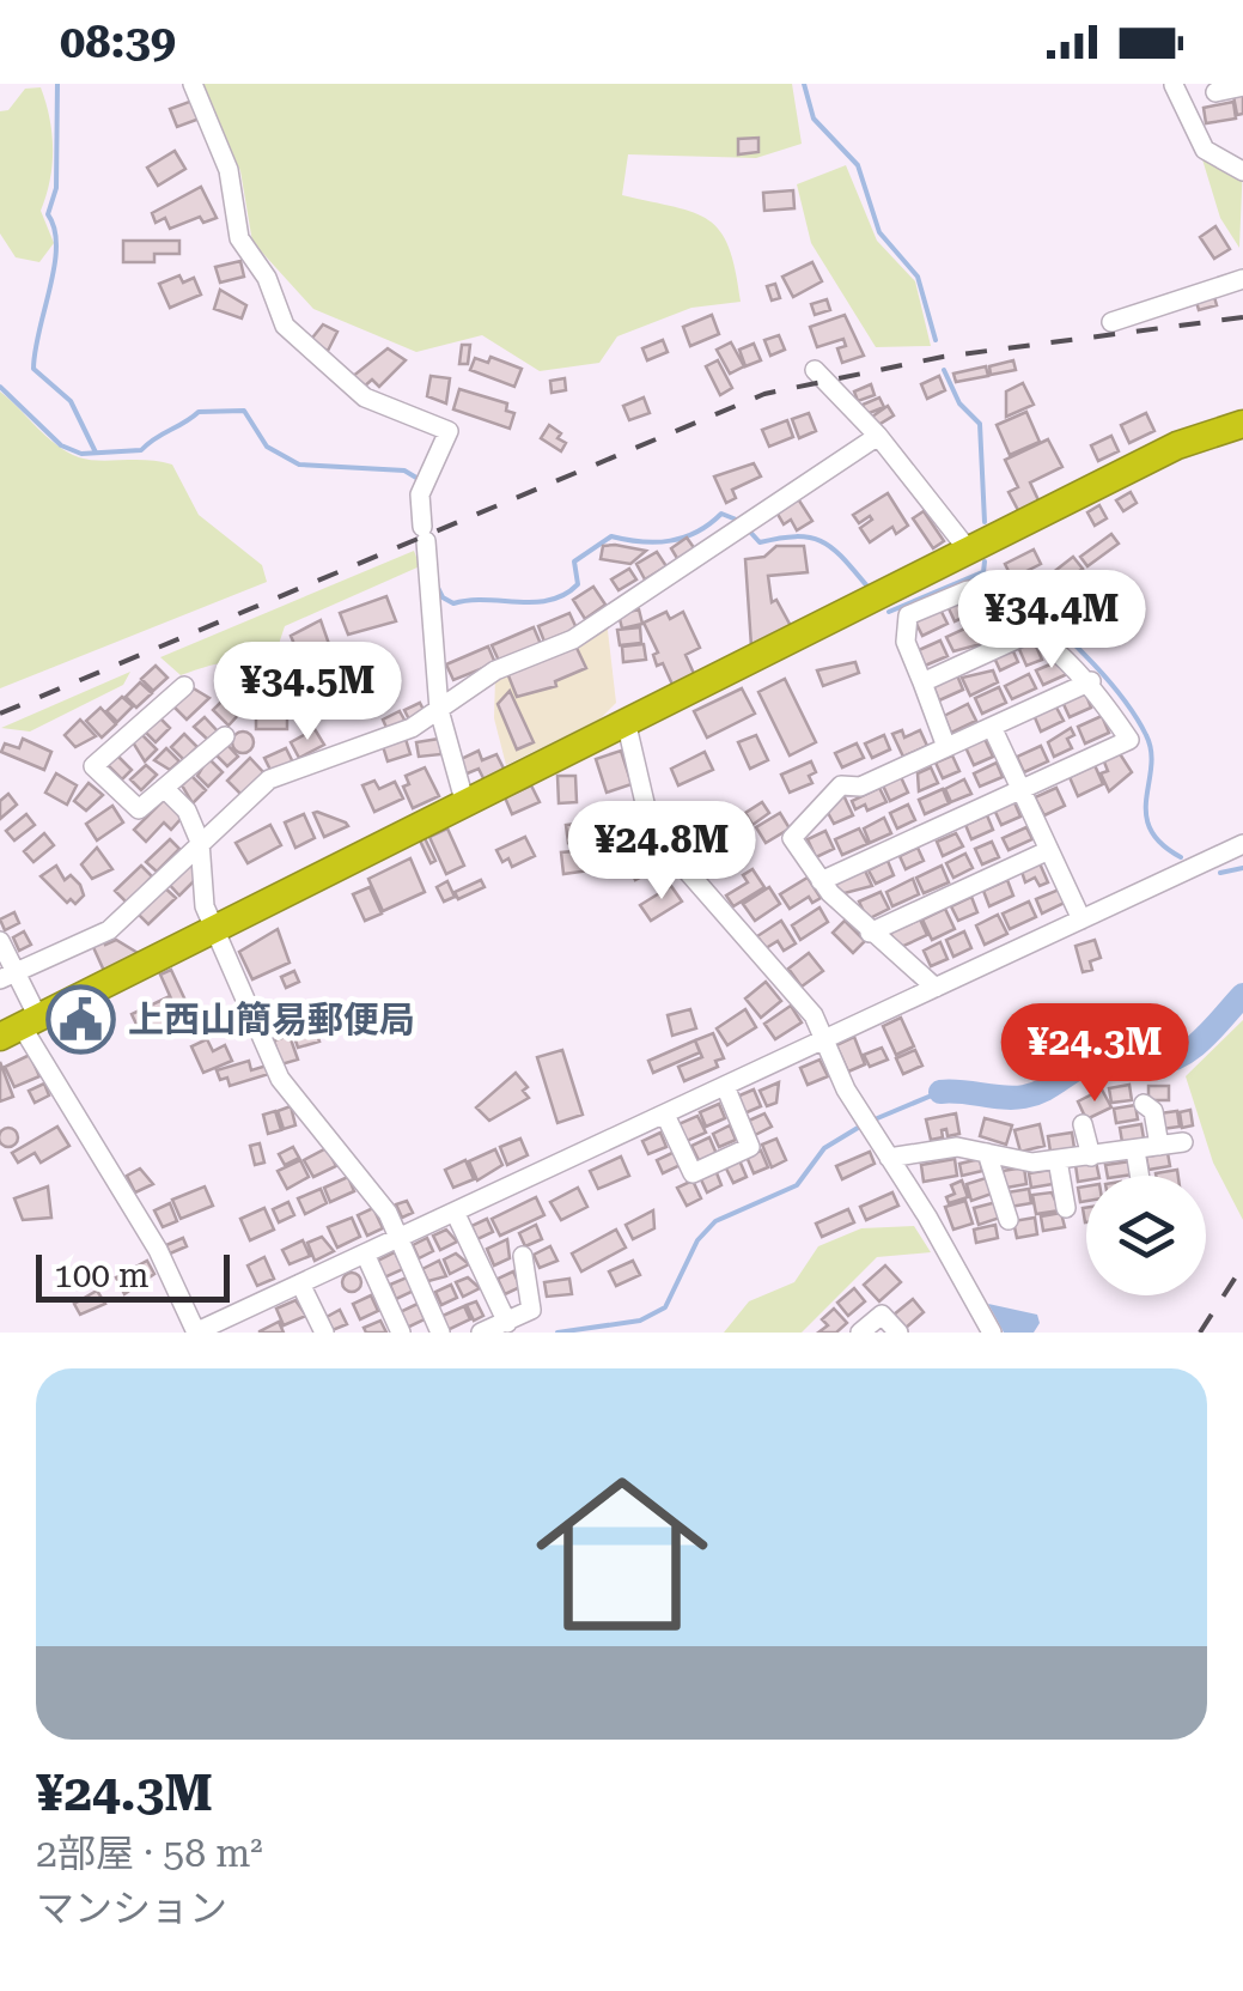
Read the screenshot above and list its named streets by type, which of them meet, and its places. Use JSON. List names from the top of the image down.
{
  "places": {
    "public building": ["上西山簡易郵便局"]
  },
  "scale_bar": "100 m",
  "page": {
    "status": "08:39",
    "price": [
      "¥34.4M",
      "¥34.5M",
      "¥24.8M",
      "¥24.3M"
    ],
    "scale": "100 m",
    "list": [
      {
        "name": "¥24.3M",
        "note": "2部屋 · 58 m² · マンション"
      }
    ]
  }
}
